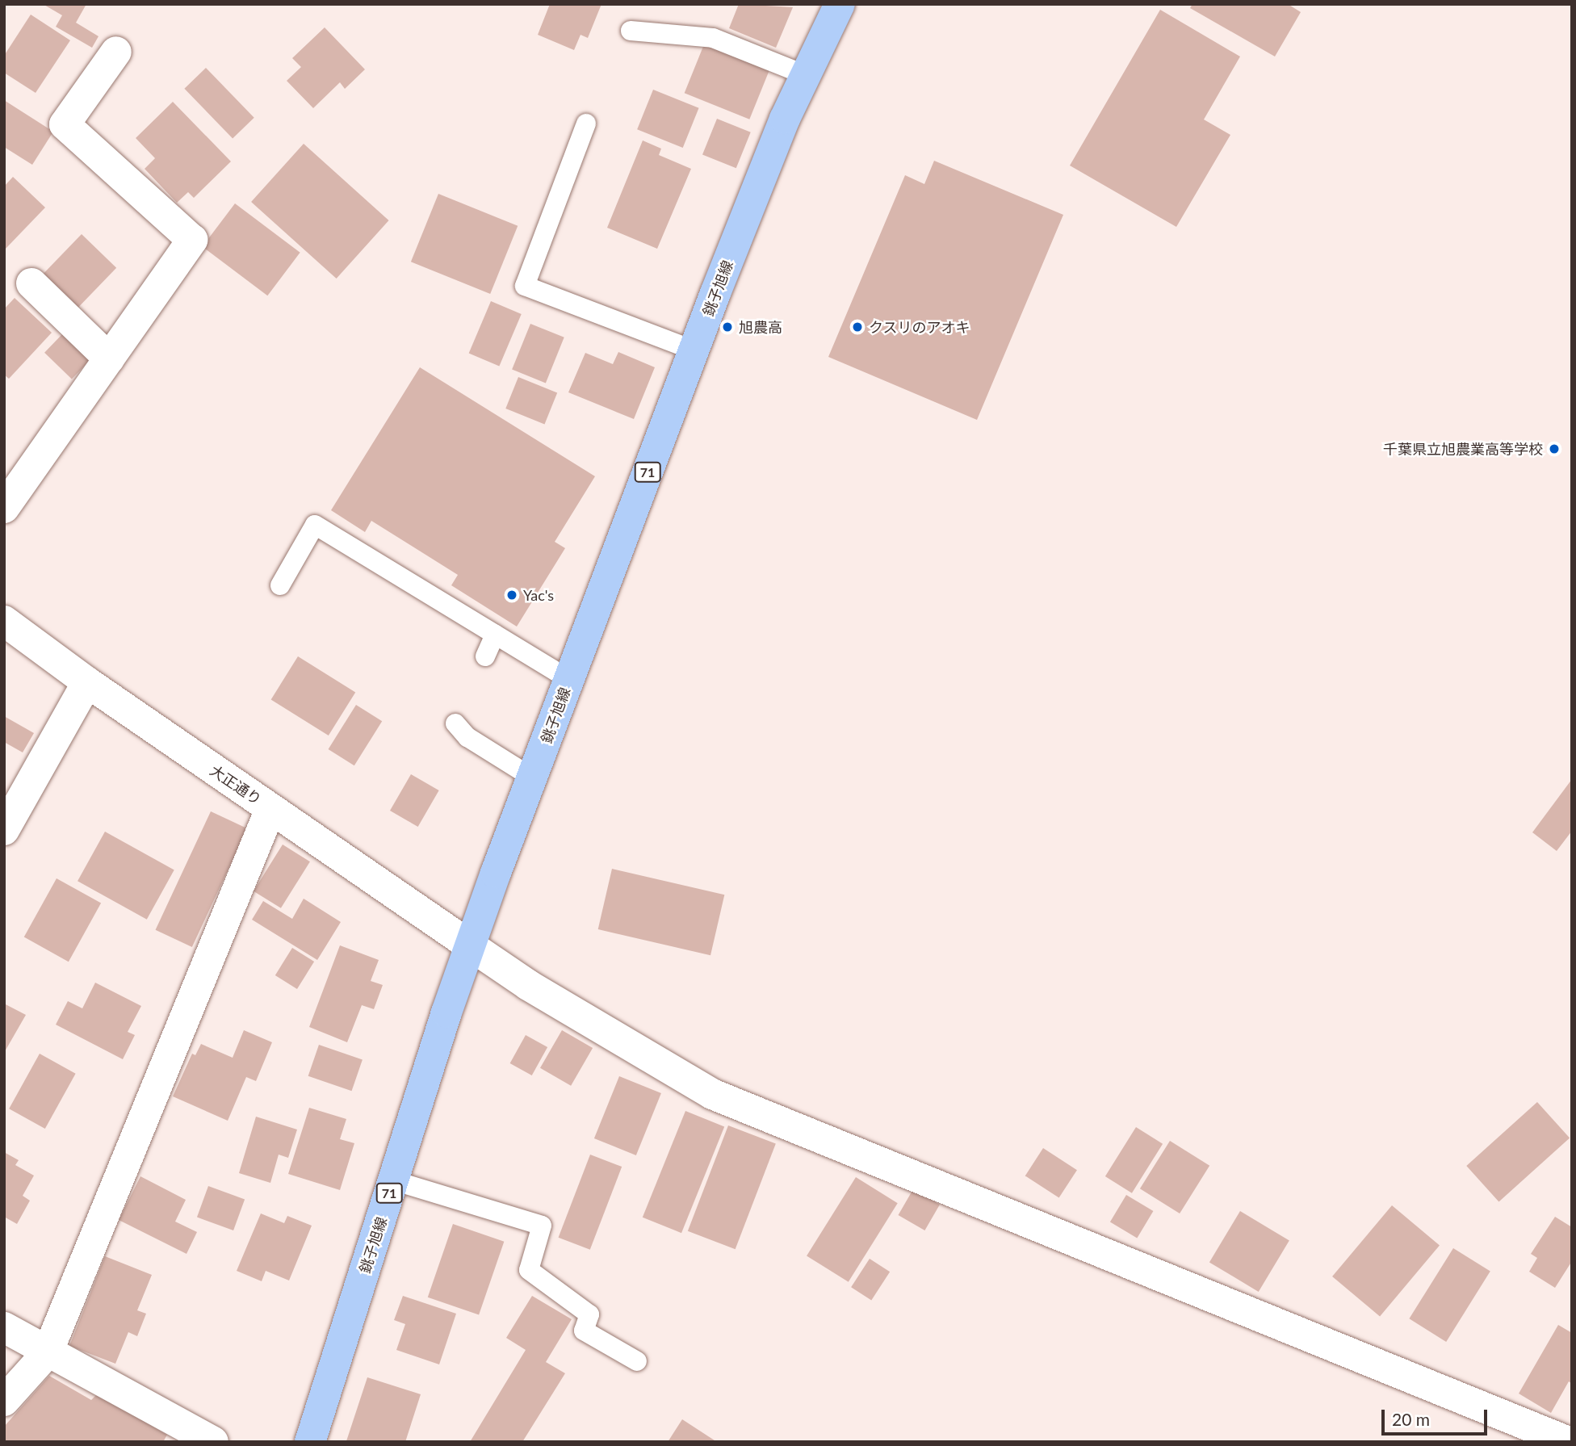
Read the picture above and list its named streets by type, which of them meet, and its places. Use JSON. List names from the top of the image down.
{
  "streets": {
    "main road": ["銚子旭線", "71"],
    "street": ["大正通り"]
  },
  "crossings": [
    ["銚子旭線", "大正通り"]
  ],
  "places": [
    "旭農高",
    "クスリのアオキ",
    "千葉県立旭農業高等学校",
    "Yac's"
  ],
  "scale_bar": "20 m"
}
